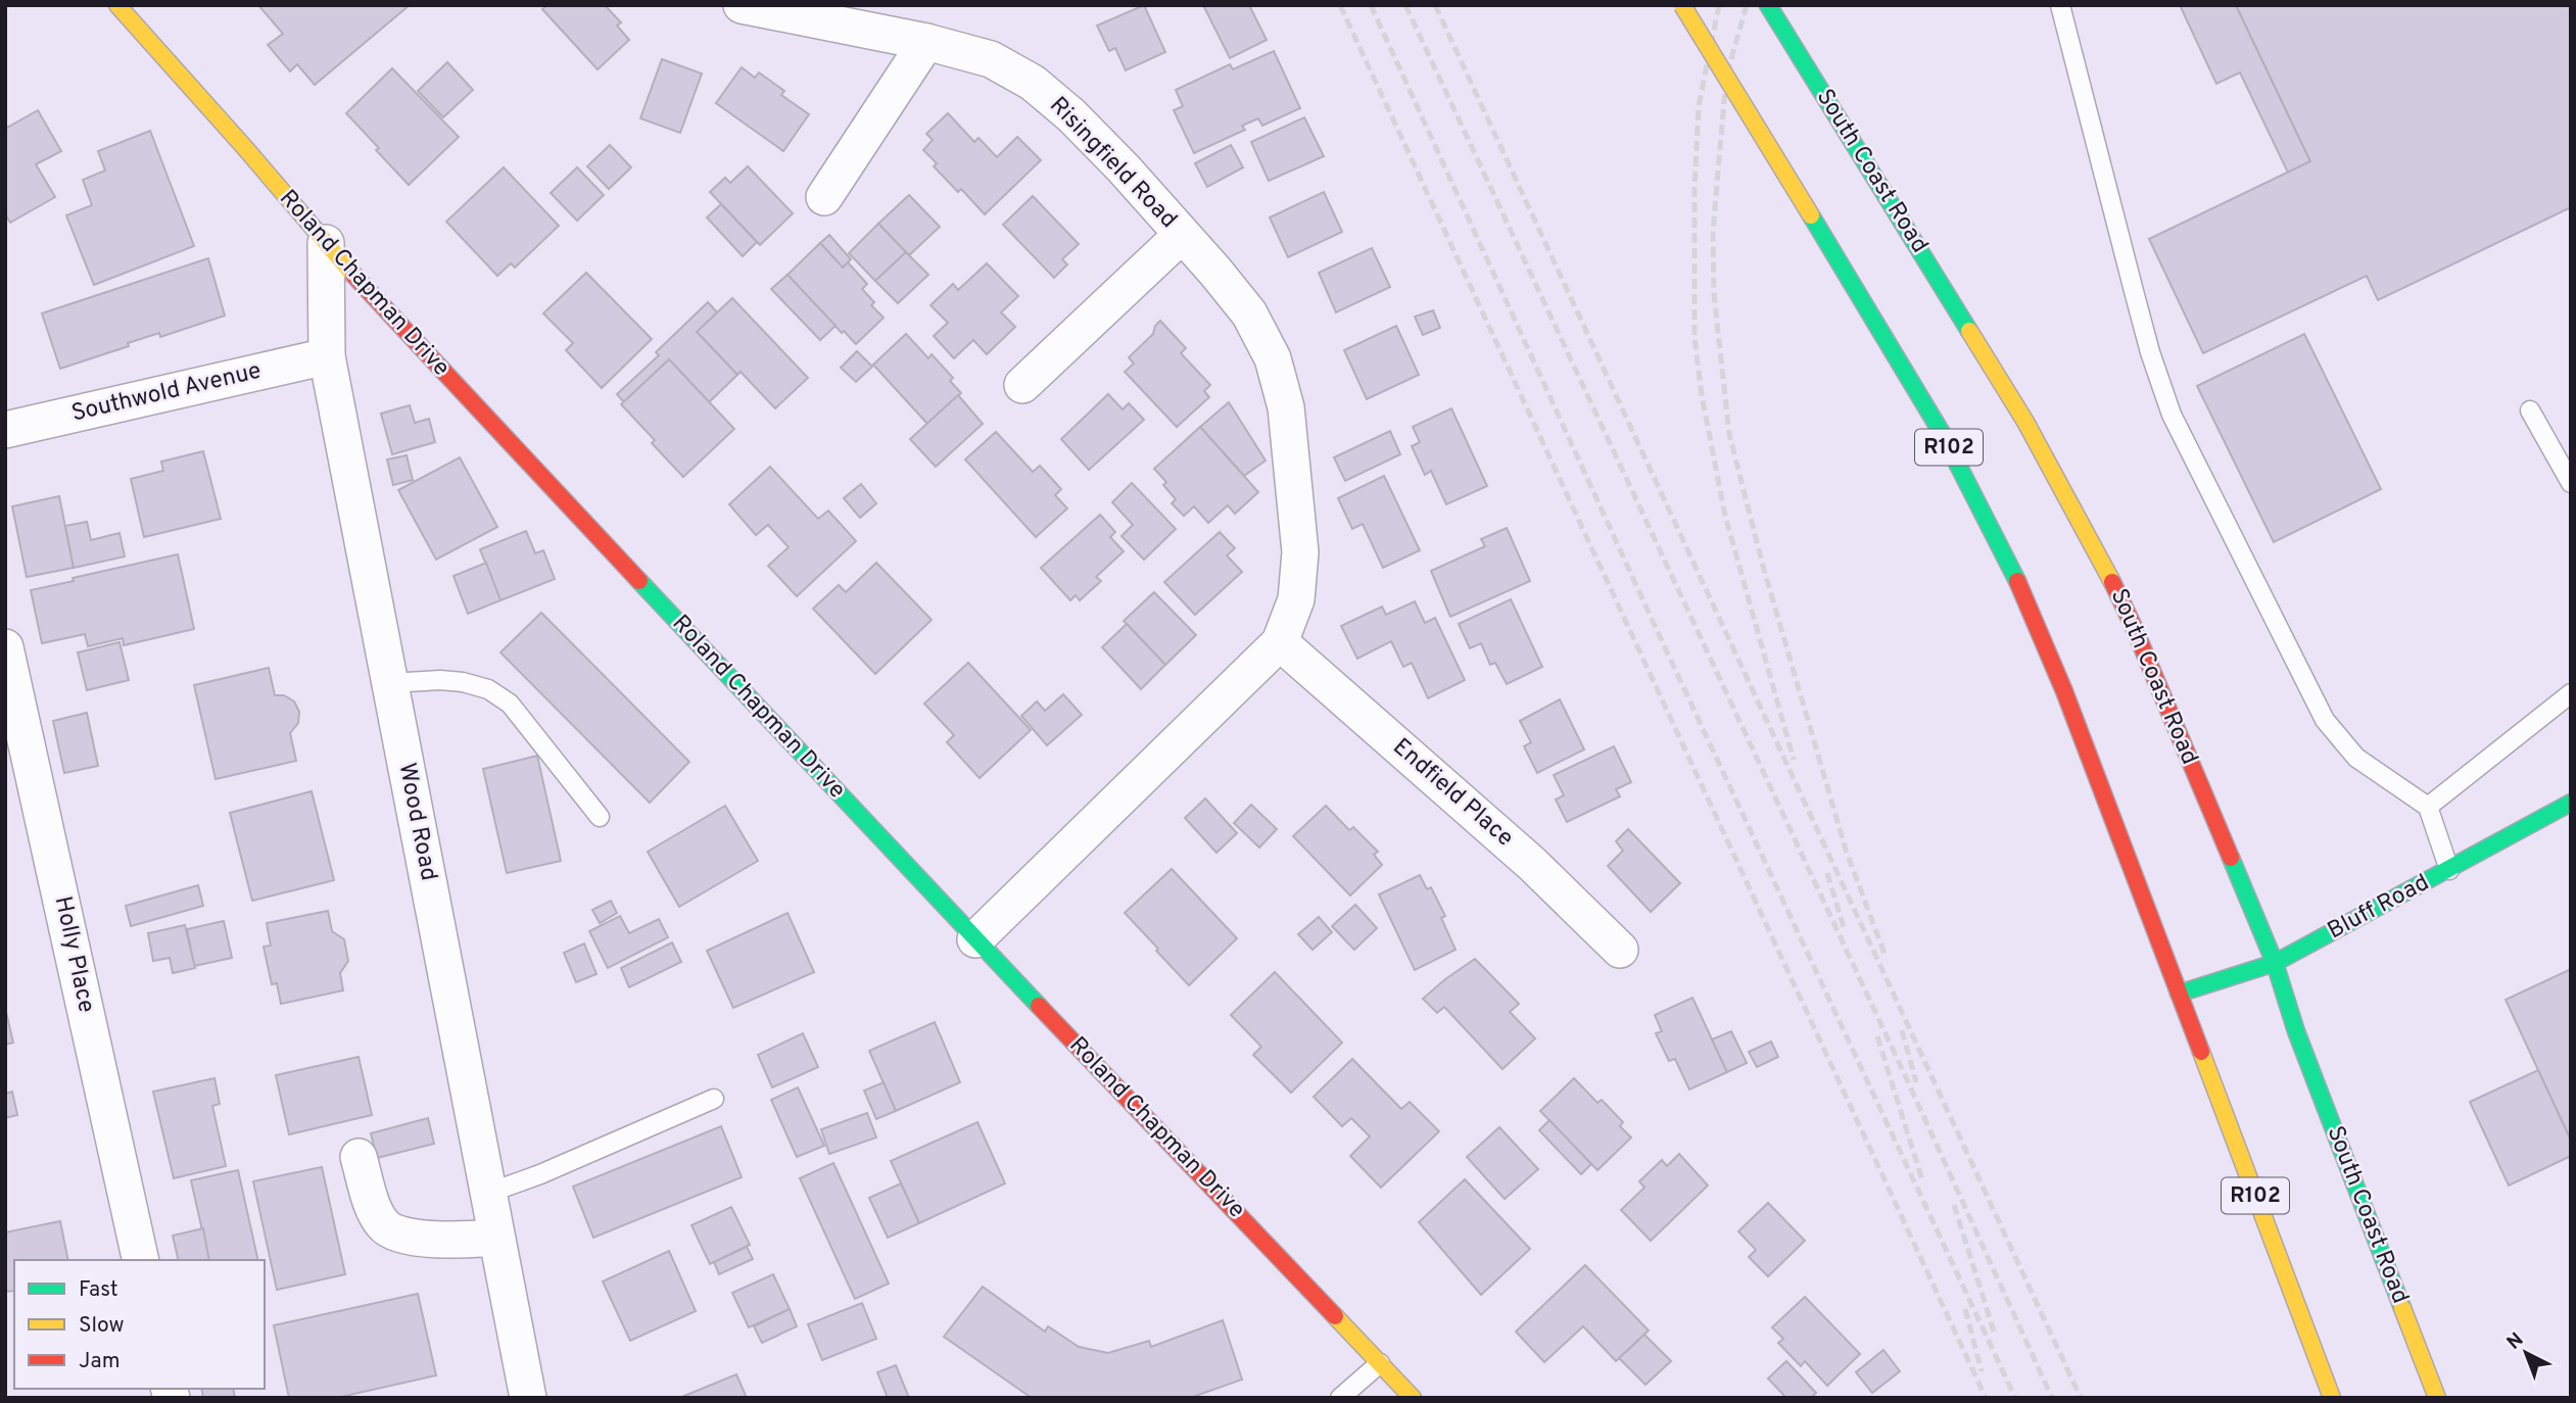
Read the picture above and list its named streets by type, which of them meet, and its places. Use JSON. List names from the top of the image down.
{
  "streets": {
    "main road": [
      "South Coast Road",
      "Roland Chapman Drive",
      "R102",
      "Bluff Road"
    ],
    "street": [
      "Risingfield Road",
      "Southwold Avenue",
      "Endfield Place",
      "Wood Road",
      "Holly Place"
    ]
  },
  "crossings": [
    ["Risingfield Road", "Endfield Place"],
    ["South Coast Road", "Bluff Road"],
    ["Roland Chapman Drive", "Wood Road"],
    ["Southwold Avenue", "Wood Road"],
    ["R102", "Bluff Road"]
  ],
  "legend": ["Fast", "Slow", "Jam"],
  "north": "top left"
}
